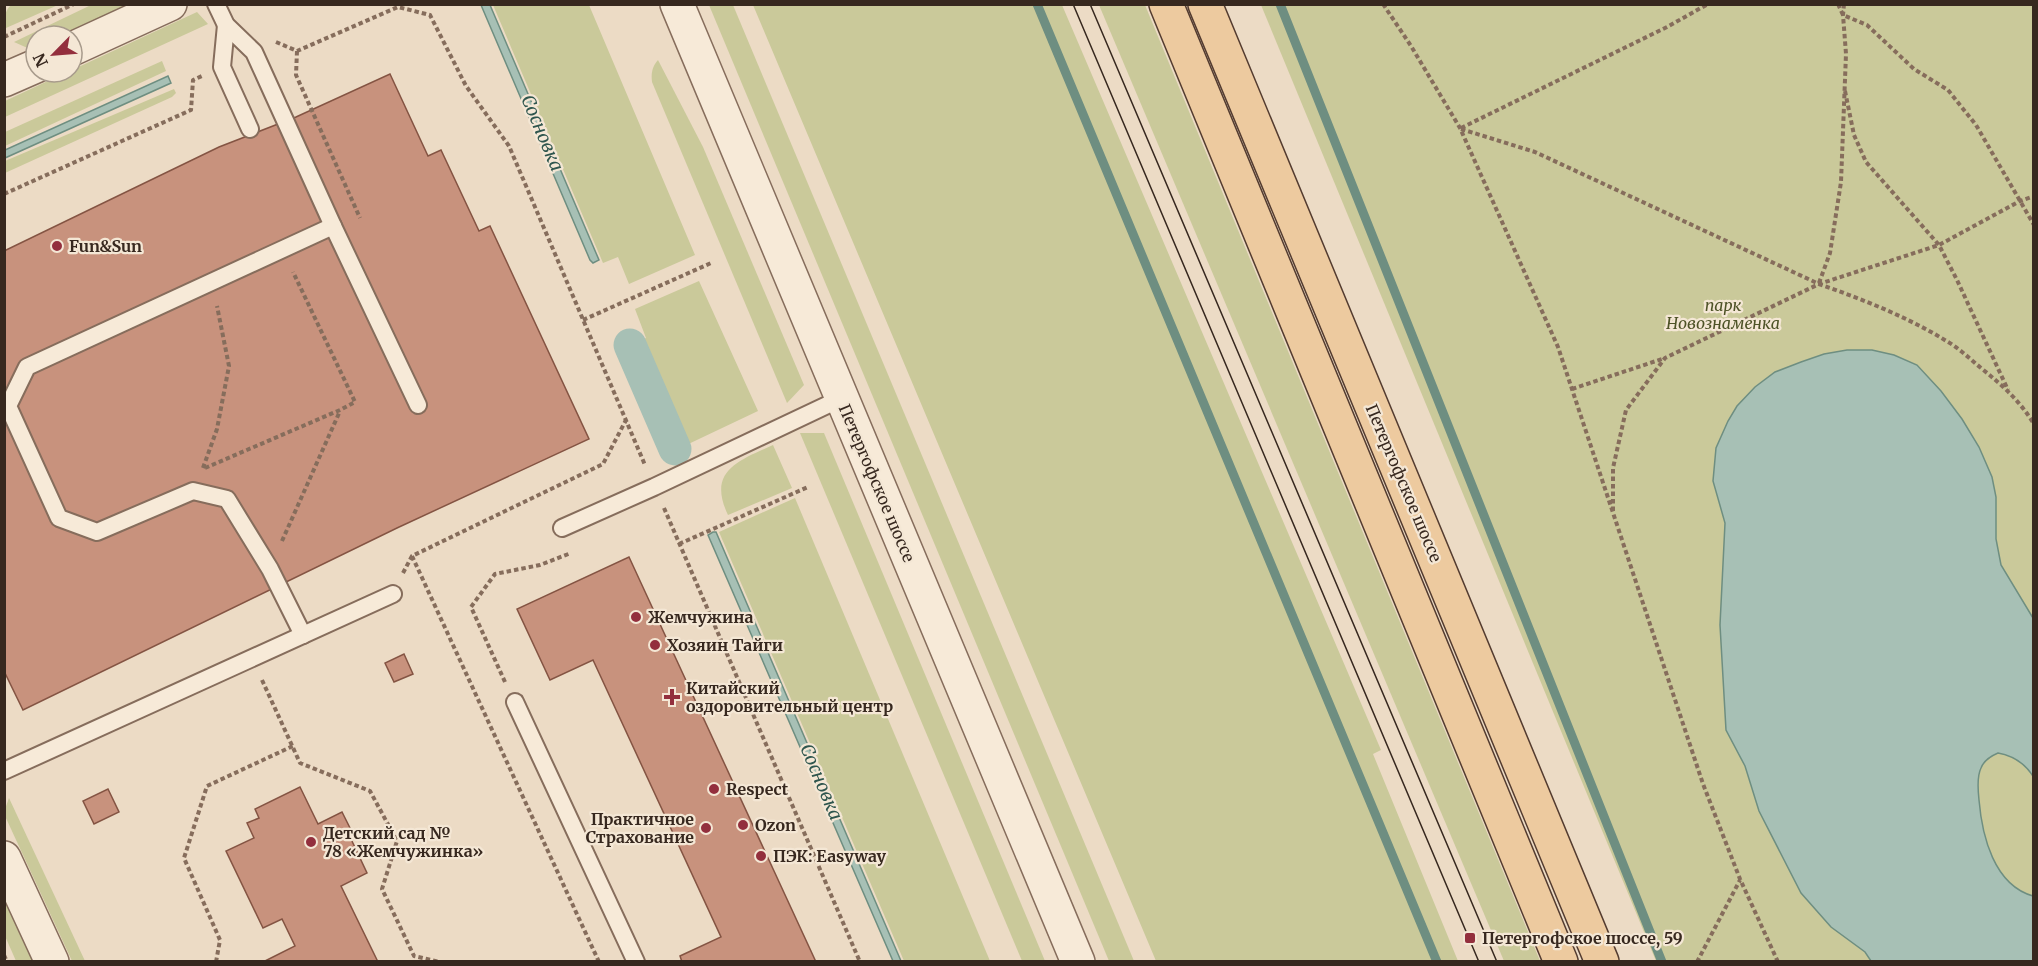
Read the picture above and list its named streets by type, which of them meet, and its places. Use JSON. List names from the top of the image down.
{
  "streets": {
    "main road": ["Петергофское шоссе"]
  },
  "water": ["Сосновка"],
  "parks": ["парк Новознаменка"],
  "places": {
    "other": [
      "Fun&Sun",
      "Жемчужина",
      "Хозяин Тайги",
      "Respect",
      "Ozon",
      "Практичное Страхование",
      "Детский сад № 78 «Жемчужинка»",
      "ПЭК: Easyway"
    ],
    "health": ["Китайский оздоровительный центр"],
    "transit": ["Петергофское шоссе, 59"]
  },
  "north": "bottom left"
}
